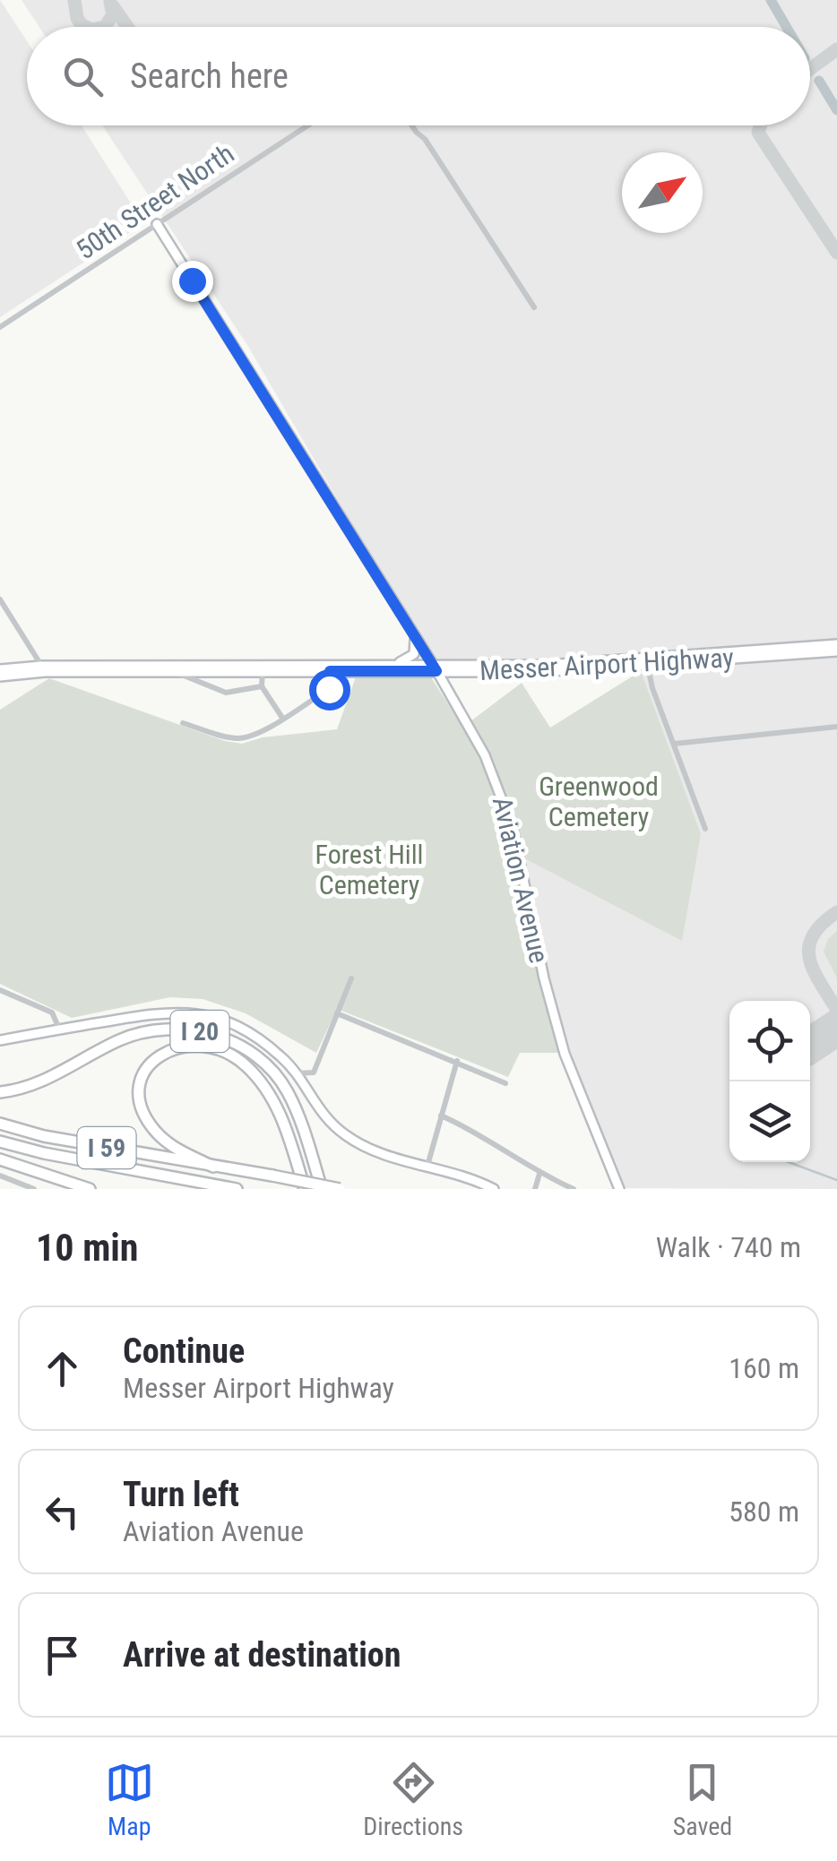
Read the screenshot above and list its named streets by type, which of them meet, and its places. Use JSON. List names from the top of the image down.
{
  "streets": {
    "highway": ["I 20", "I 59"],
    "main road": ["Messer Airport Highway", "Aviation Avenue"],
    "street": ["50th Street North"]
  },
  "crossings": [
    ["50th Street North", "Aviation Avenue"],
    ["Messer Airport Highway", "Aviation Avenue"]
  ],
  "parks": ["Greenwood Cemetery", "Forest Hill Cemetery"],
  "north": "top right",
  "page": {
    "search": "Search here",
    "heading": ["10 min", "Walk · 740 m"],
    "list": [
      ["Continue", "Messer Airport Highway", "160 m"],
      ["Turn left", "Aviation Avenue", "580 m"],
      "Arrive at destination"
    ],
    "nav": ["Map", "Directions", "Saved"]
  }
}
